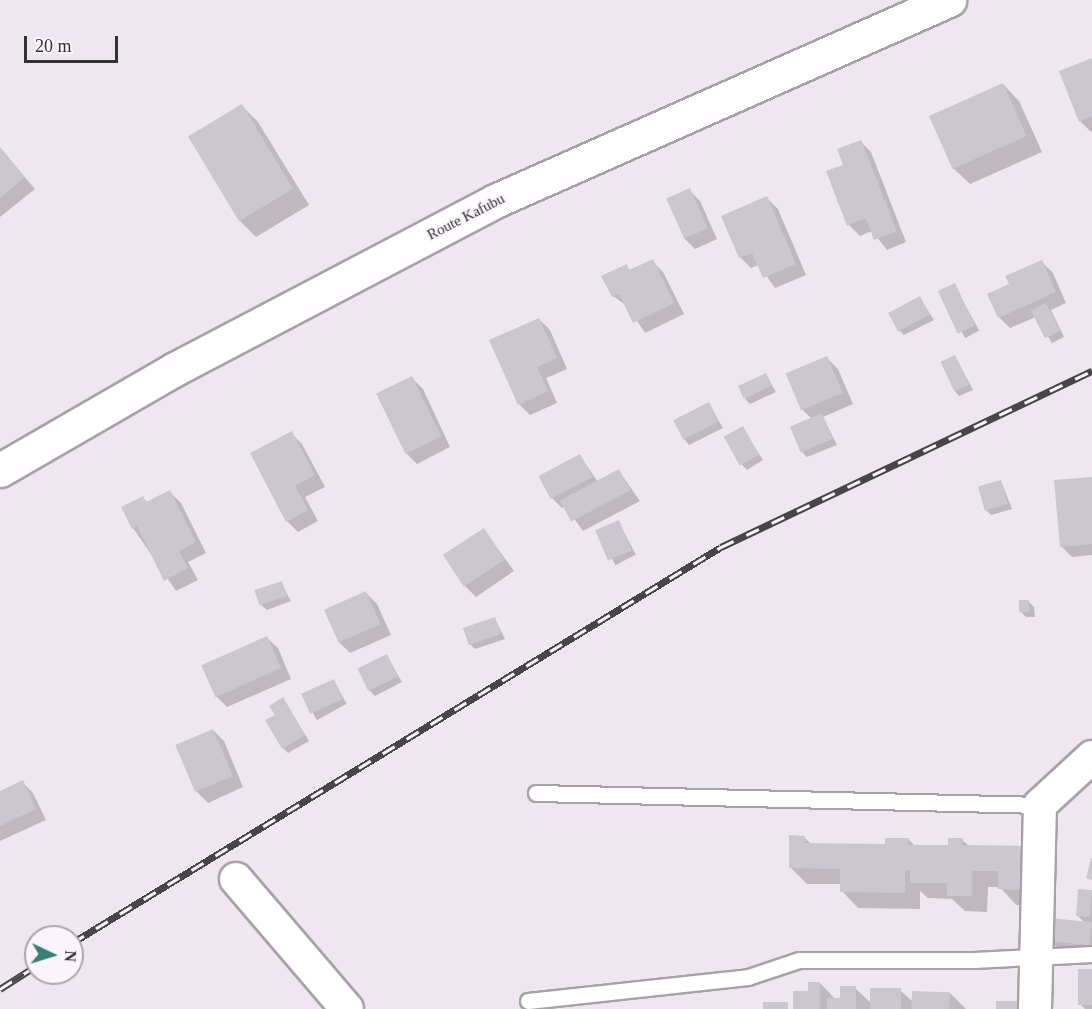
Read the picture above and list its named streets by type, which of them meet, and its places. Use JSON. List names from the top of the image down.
{
  "streets": {
    "main road": ["Route Kafubu"]
  },
  "scale_bar": "20 m",
  "north": "right"
}
